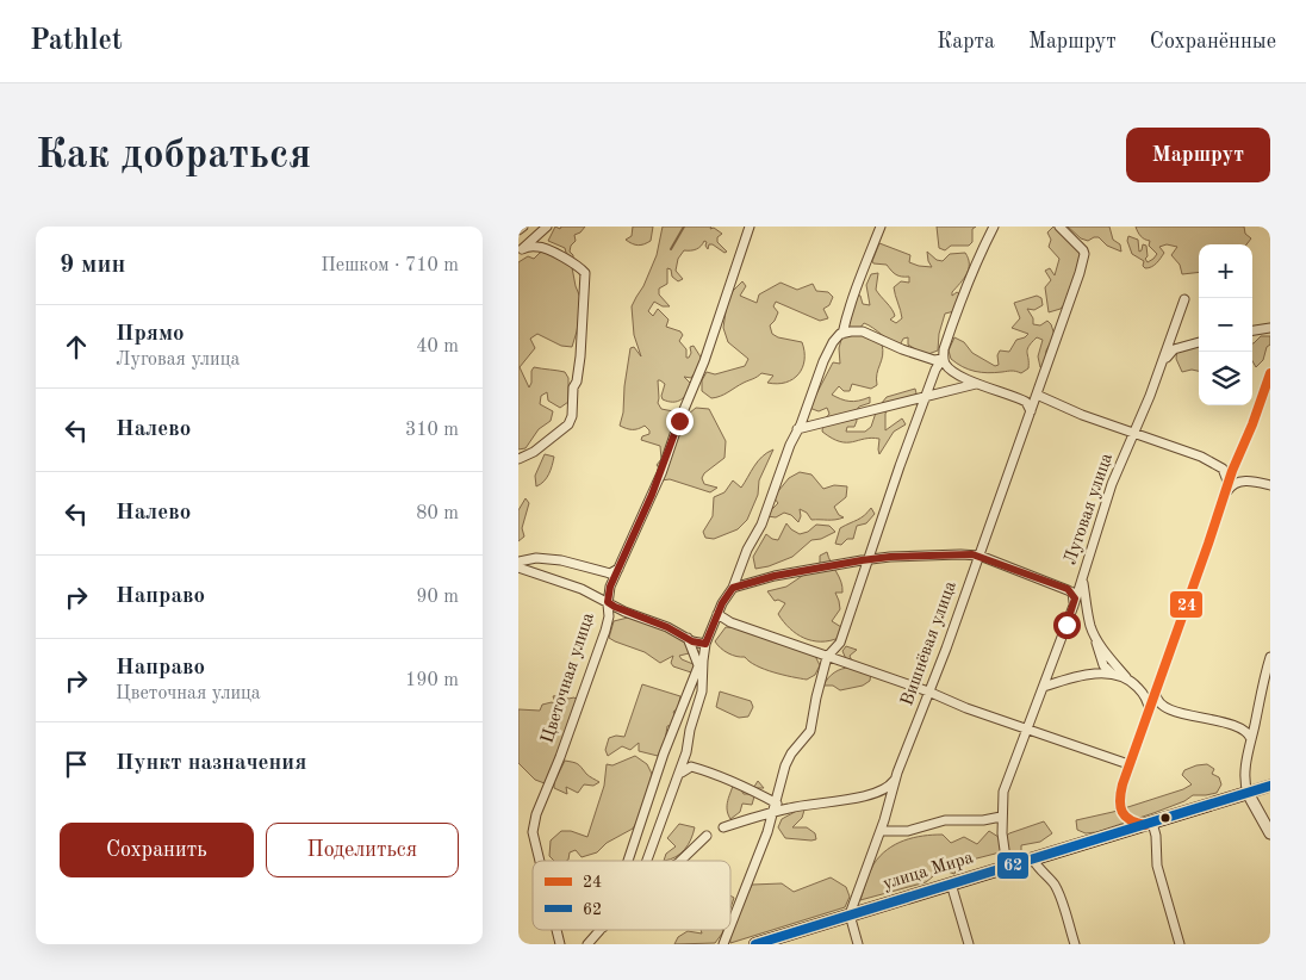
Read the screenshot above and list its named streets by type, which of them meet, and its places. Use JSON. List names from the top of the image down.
{
  "streets": {
    "main road": ["улица Мира"],
    "street": ["Луговая улица", "Вишнёвая улица", "Цветочная улица"]
  },
  "crossings": [
    ["Луговая улица", "улица Мира"],
    ["Вишнёвая улица", "улица Мира"]
  ],
  "lines": ["transit line 24", "transit line 62"],
  "legend": ["24", "62"],
  "page": {
    "header": "Pathlet",
    "nav": ["Карта", "Маршрут", "Сохранённые"],
    "buttons": [
      "Маршрут",
      ["Сохранить", "Поделиться"]
    ],
    "title": "Как добраться",
    "heading": ["9 мин", "Пешком · 710 m"],
    "map_buttons": ["+", "−"],
    "list": [
      ["Прямо", "Луговая улица", "40 m"],
      ["Налево", "310 m"],
      ["Налево", "80 m"],
      ["Направо", "90 m"],
      ["Направо", "Цветочная улица", "190 m"],
      "Пункт назначения"
    ]
  }
}
